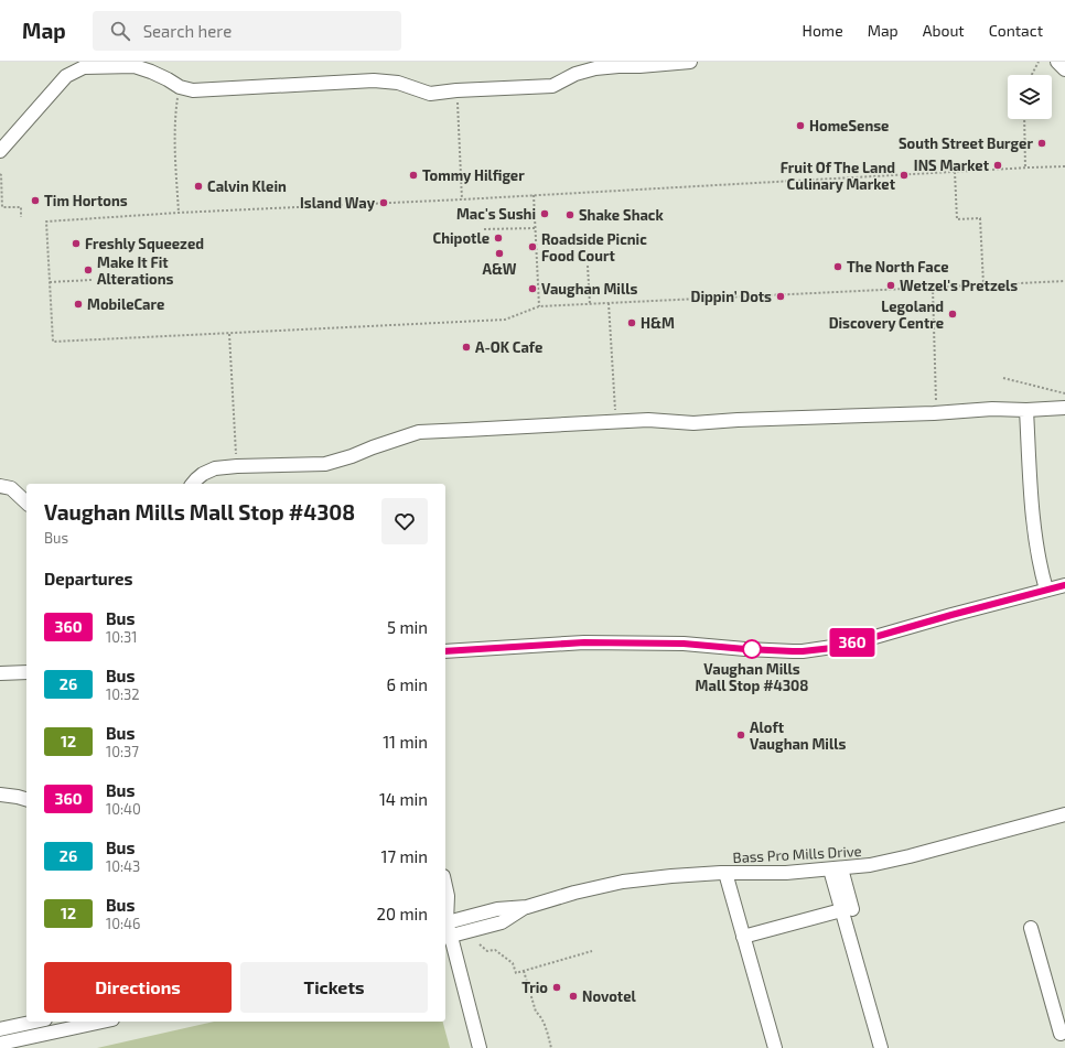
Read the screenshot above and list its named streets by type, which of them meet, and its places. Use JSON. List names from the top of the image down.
{
  "streets": {
    "street": ["Bass Pro Mills Drive"]
  },
  "places": [
    "HomeSense",
    "South Street Burger",
    "INS Market",
    "Tommy Hilfiger",
    "Fruit Of The Land Culinary Market",
    "Calvin Klein",
    "Tim Hortons",
    "Island Way",
    "Mac's Sushi",
    "Shake Shack",
    "Chipotle",
    "Freshly Squeezed",
    "Roadside Picnic Food Court",
    "A&W",
    "The North Face",
    "Make It Fit Alterations",
    "Wetzel's Pretzels",
    "Vaughan Mills",
    "Dippin’ Dots",
    "MobileCare",
    "Legoland Discovery Centre",
    "H&M",
    "A-OK Cafe",
    "Vaughan Mills Mall Stop #4308",
    "Aloft Vaughan Mills",
    "Trio",
    "Novotel"
  ],
  "lines": ["bus line 360"],
  "page": {
    "header": "Map",
    "search": "Search here",
    "nav": [
      "Home",
      "Map",
      "About",
      "Contact"
    ],
    "on_map": "360",
    "heading": [
      ["Vaughan Mills Mall Stop #4308", "Bus"],
      "Departures"
    ],
    "list": [
      {
        "mark": "360",
        "name": "Bus",
        "note": "10:31",
        "value": "5 min"
      },
      {
        "mark": "26",
        "name": "Bus",
        "note": "10:32",
        "value": "6 min"
      },
      {
        "mark": "12",
        "name": "Bus",
        "note": "10:37",
        "value": "11 min"
      },
      {
        "mark": "360",
        "name": "Bus",
        "note": "10:40",
        "value": "14 min"
      },
      {
        "mark": "26",
        "name": "Bus",
        "note": "10:43",
        "value": "17 min"
      },
      {
        "mark": "12",
        "name": "Bus",
        "note": "10:46",
        "value": "20 min"
      }
    ],
    "buttons": ["Directions", "Tickets"]
  }
}
